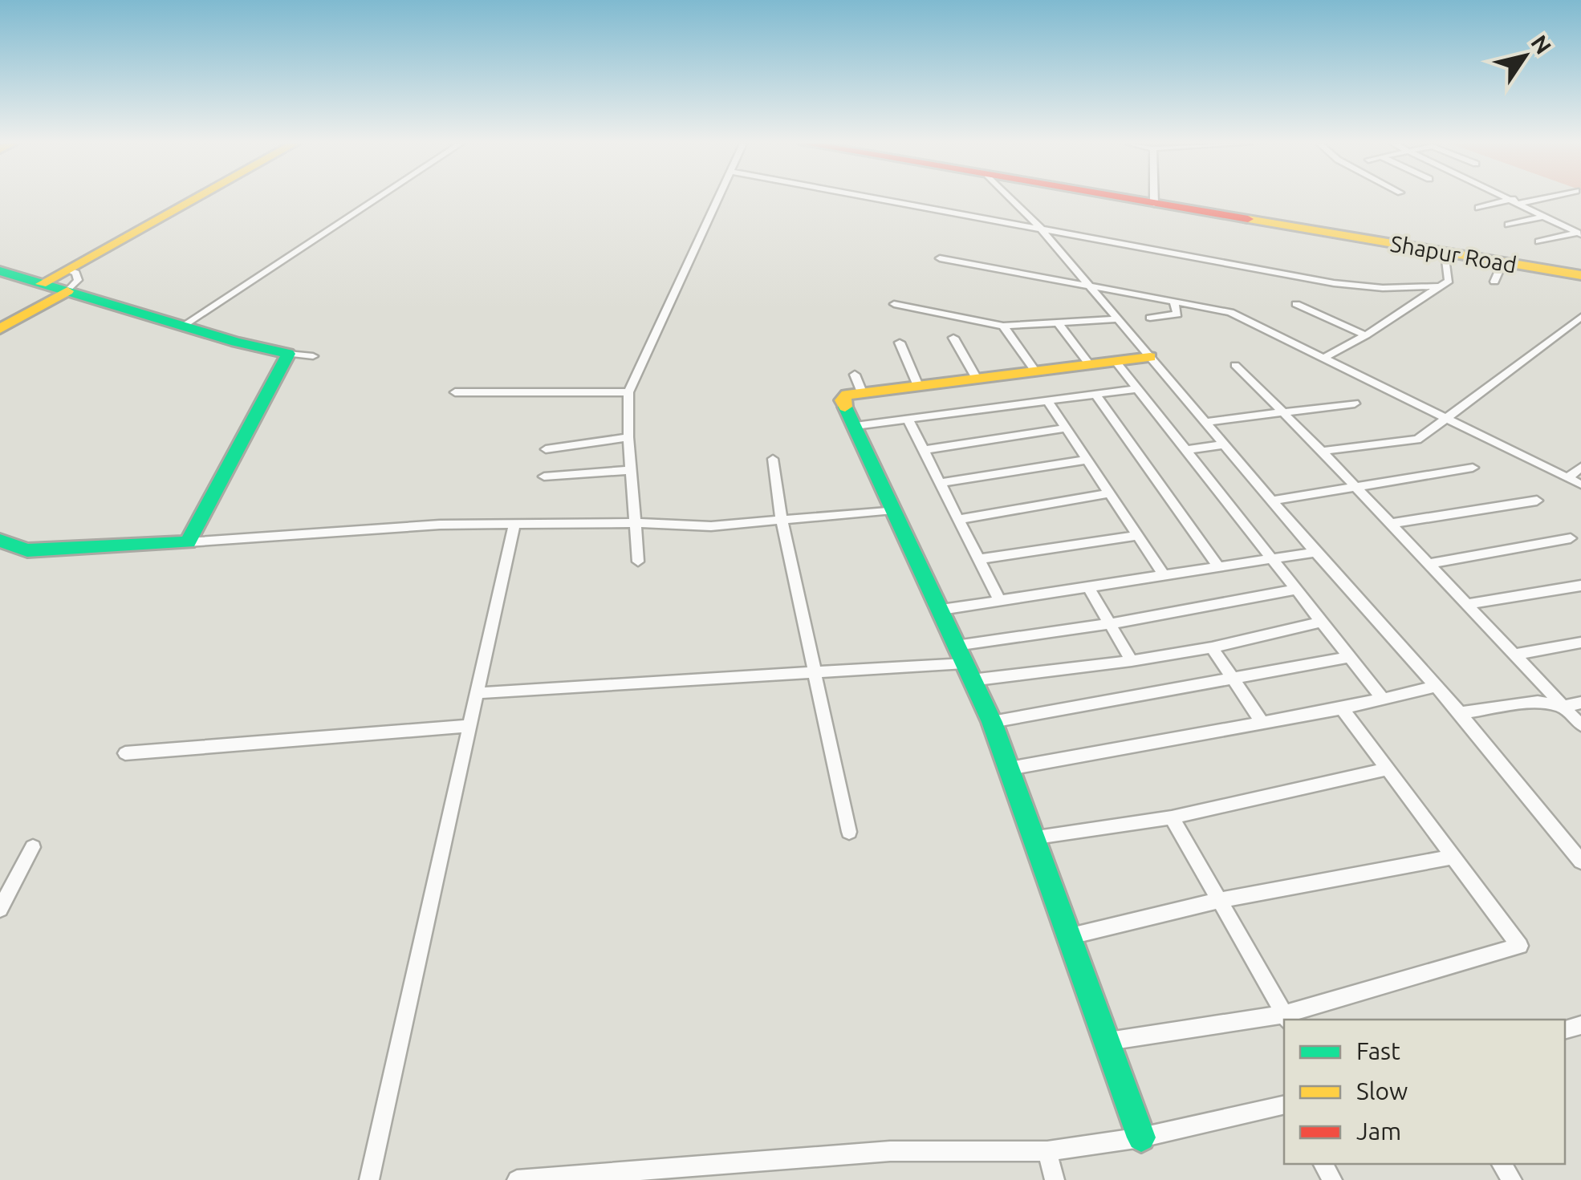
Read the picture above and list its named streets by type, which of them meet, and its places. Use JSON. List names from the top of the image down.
{
  "streets": {
    "street": ["Shapur Road"]
  },
  "legend": ["Fast", "Slow", "Jam"],
  "north": "top right"
}
